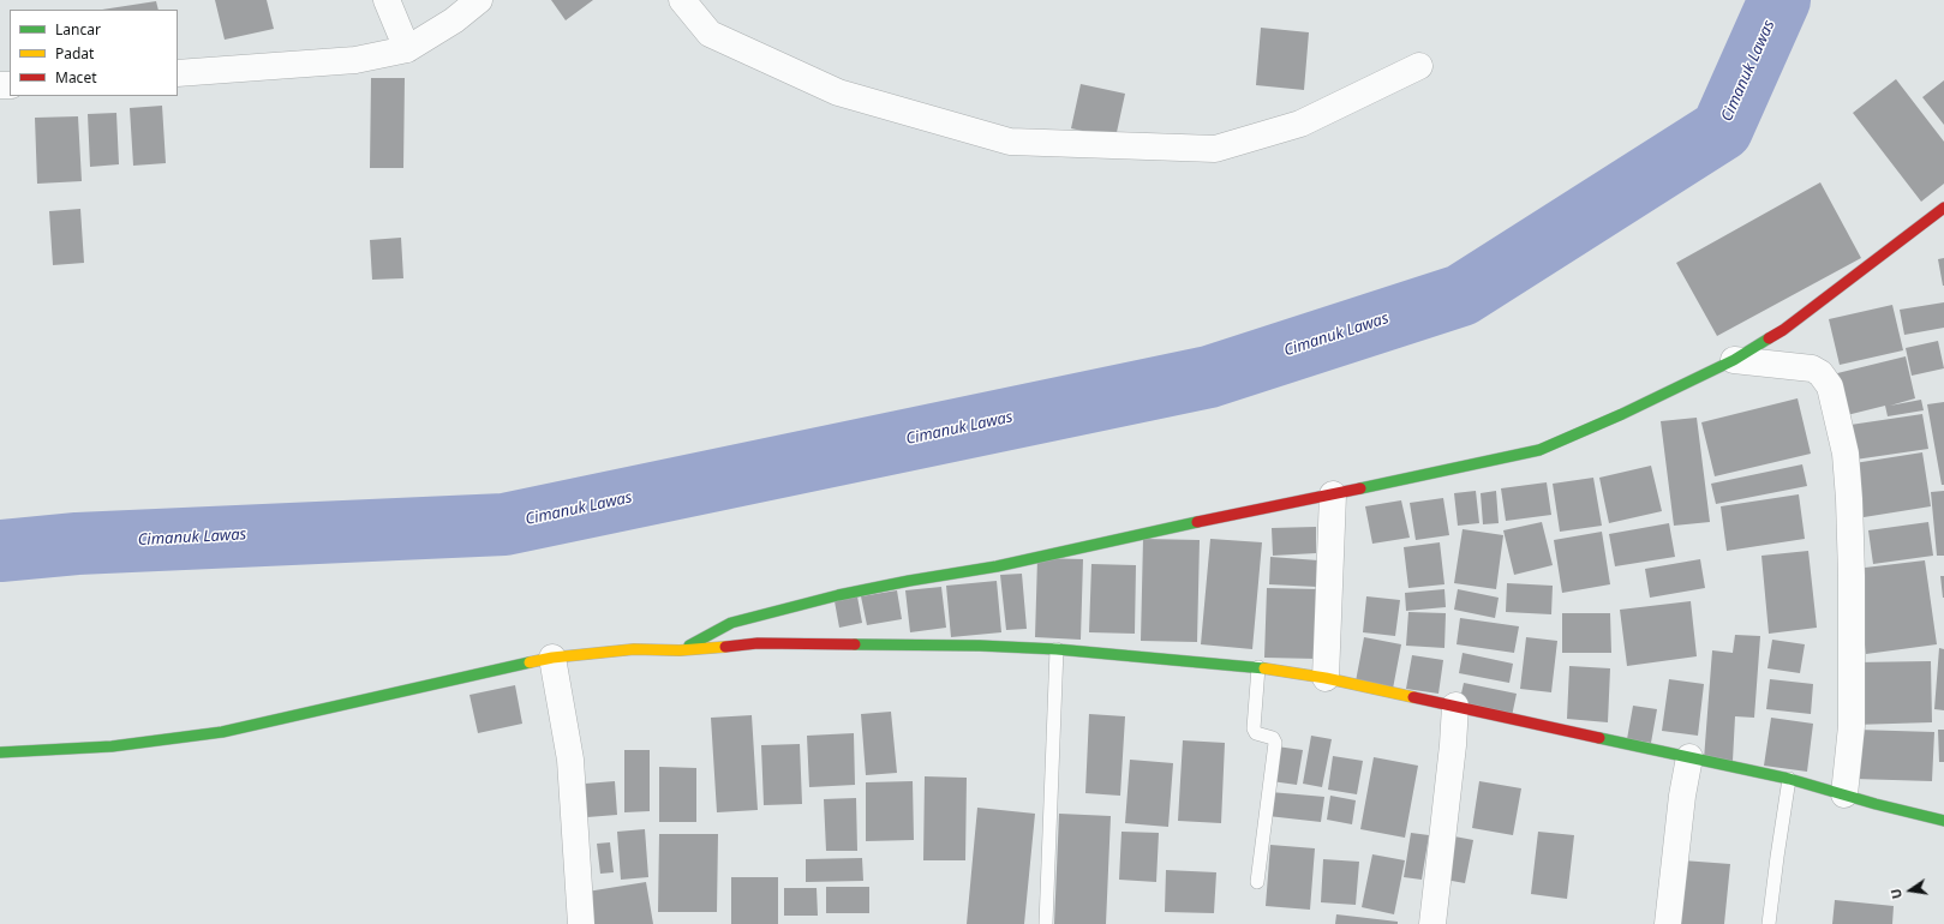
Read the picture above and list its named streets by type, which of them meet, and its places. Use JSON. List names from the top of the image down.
{
  "water": ["Cimanuk Lawas"],
  "legend": ["Lancar", "Padat", "Macet"],
  "north": "left"
}
